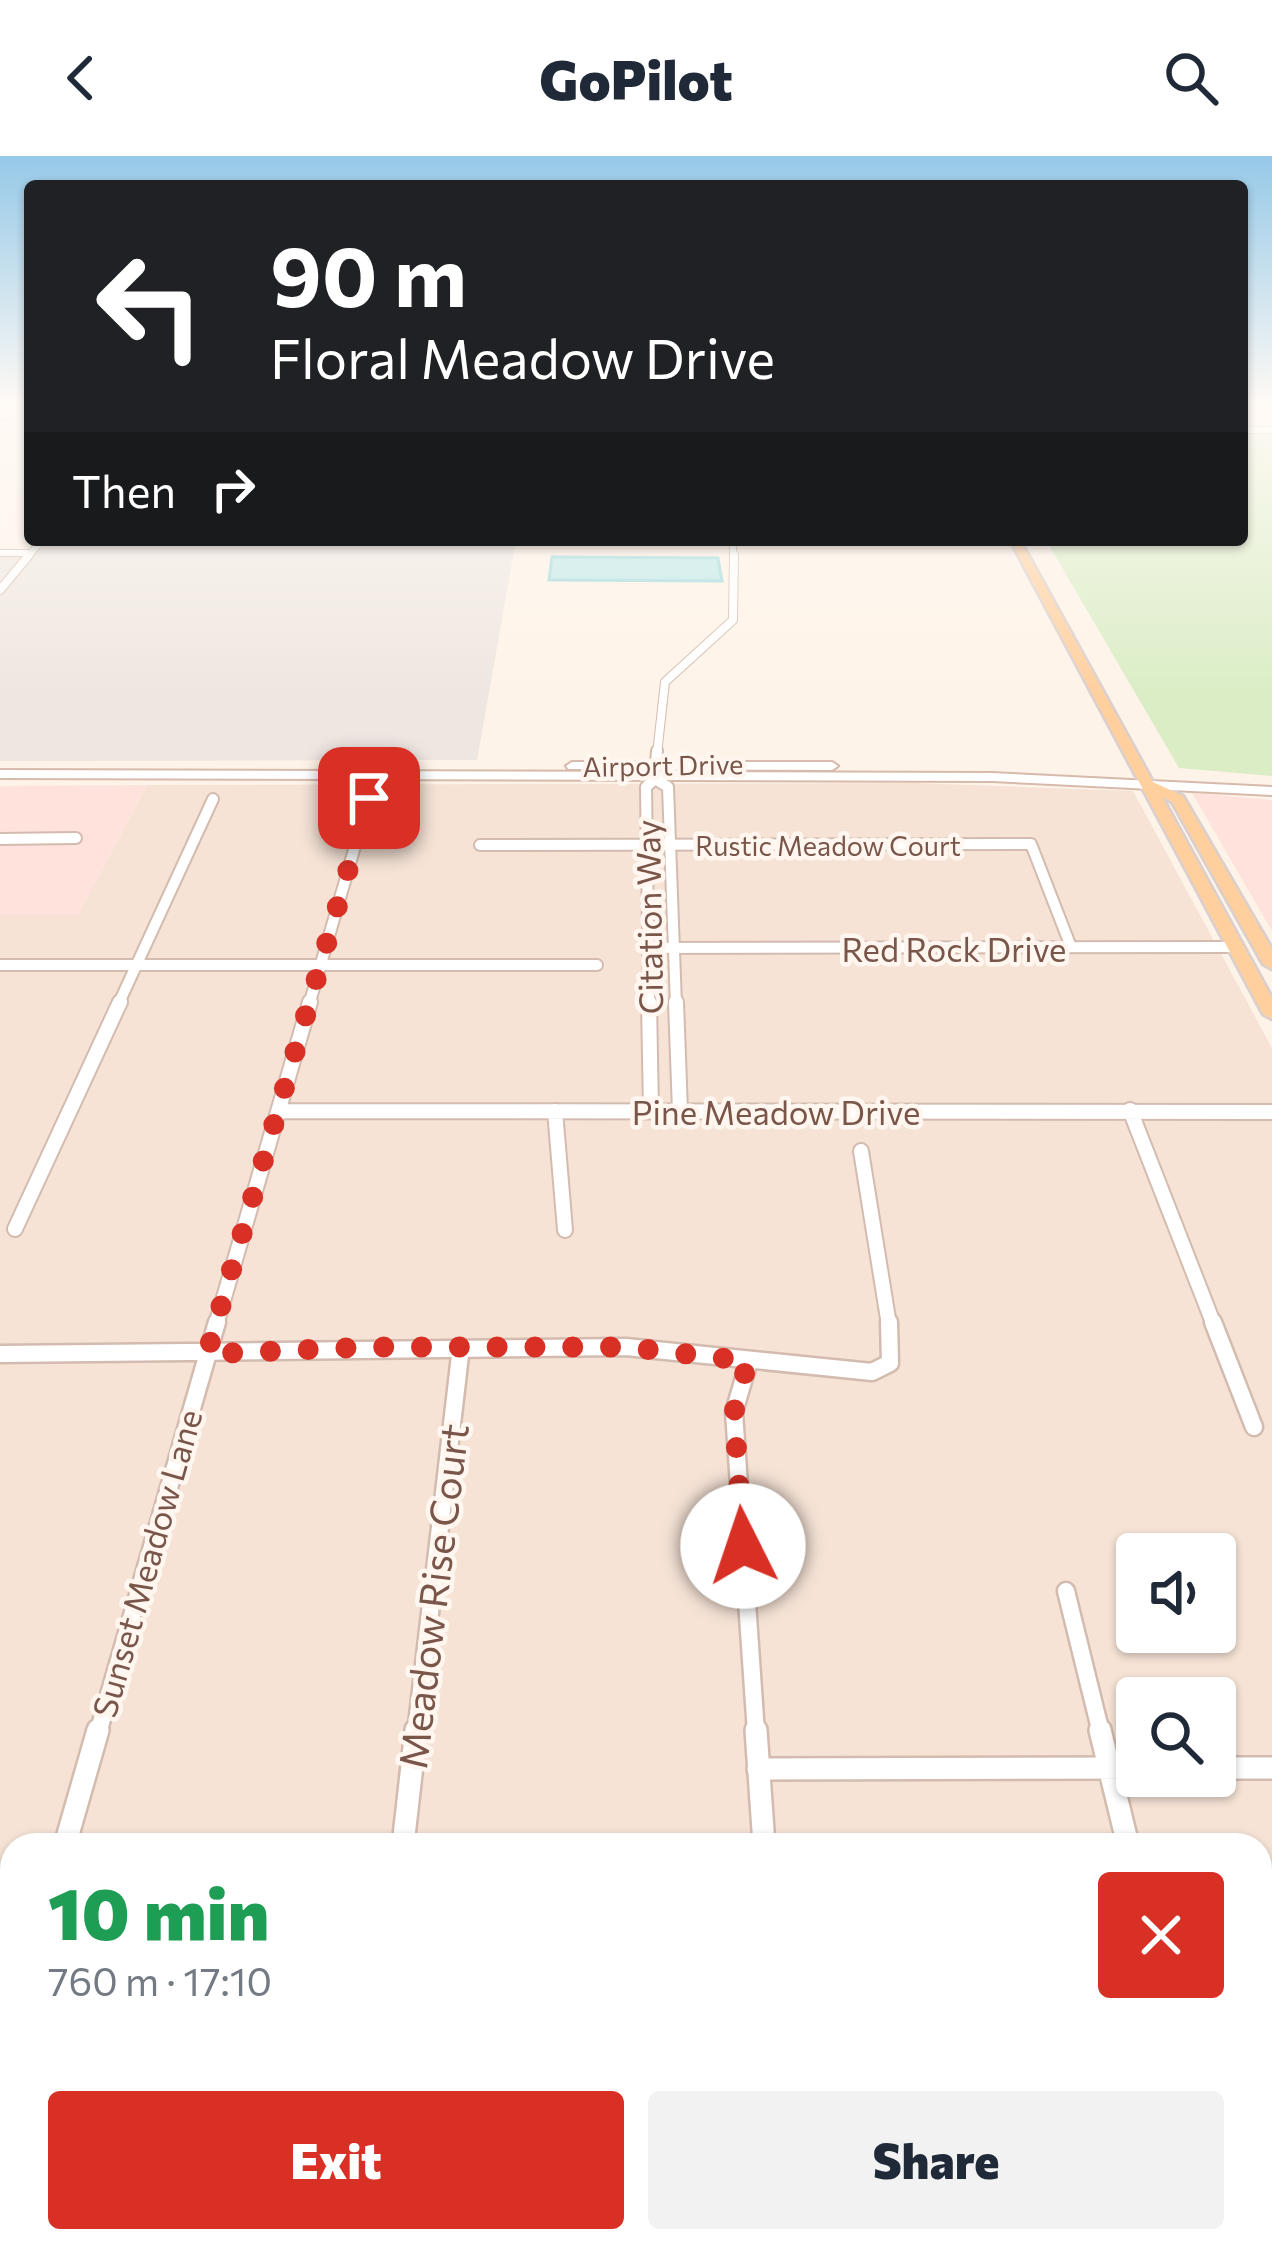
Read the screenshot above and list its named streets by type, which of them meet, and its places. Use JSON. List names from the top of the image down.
{
  "streets": {
    "main road": ["Airport Drive"],
    "street": [
      "Rustic Meadow Court",
      "Citation Way",
      "Red Rock Drive",
      "Pine Meadow Drive",
      "Sunset Meadow Lane",
      "Meadow Rise Court"
    ]
  },
  "crossings": [
    ["Airport Drive", "Citation Way"],
    ["Rustic Meadow Court", "Citation Way"],
    ["Rustic Meadow Court", "Red Rock Drive"],
    ["Citation Way", "Red Rock Drive"],
    ["Citation Way", "Pine Meadow Drive"],
    ["Pine Meadow Drive", "Sunset Meadow Lane"]
  ],
  "page": {
    "header": "GoPilot",
    "turn": ["90 m", "Floral Meadow Drive"],
    "then": "Then",
    "heading": ["10 min", "760 m · 17:10"],
    "buttons": ["Exit", "Share"]
  }
}
